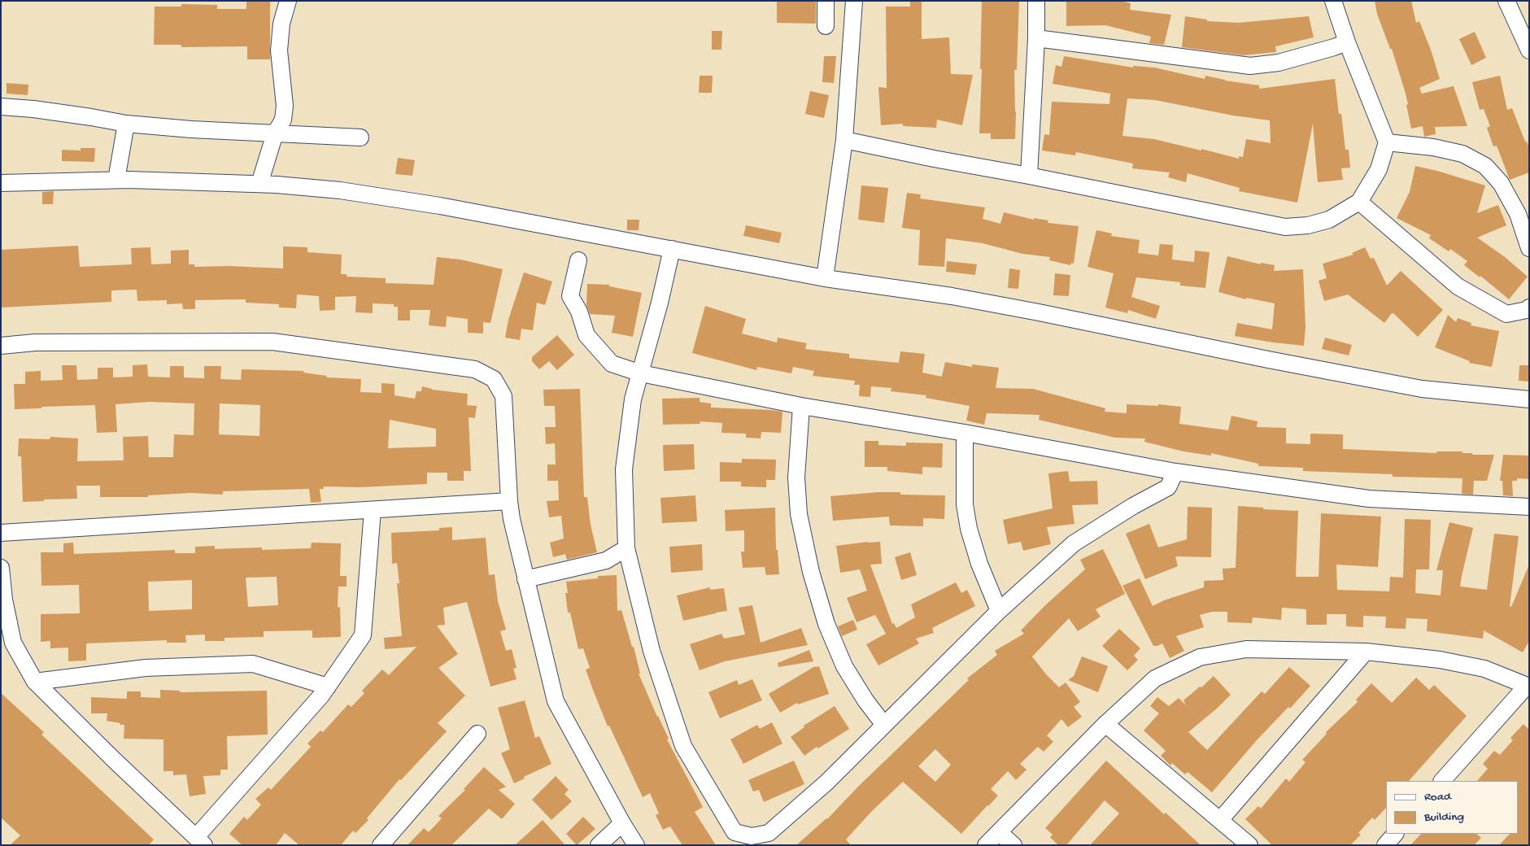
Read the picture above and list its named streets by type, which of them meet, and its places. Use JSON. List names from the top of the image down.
{
  "legend": ["Road", "Building"]
}
